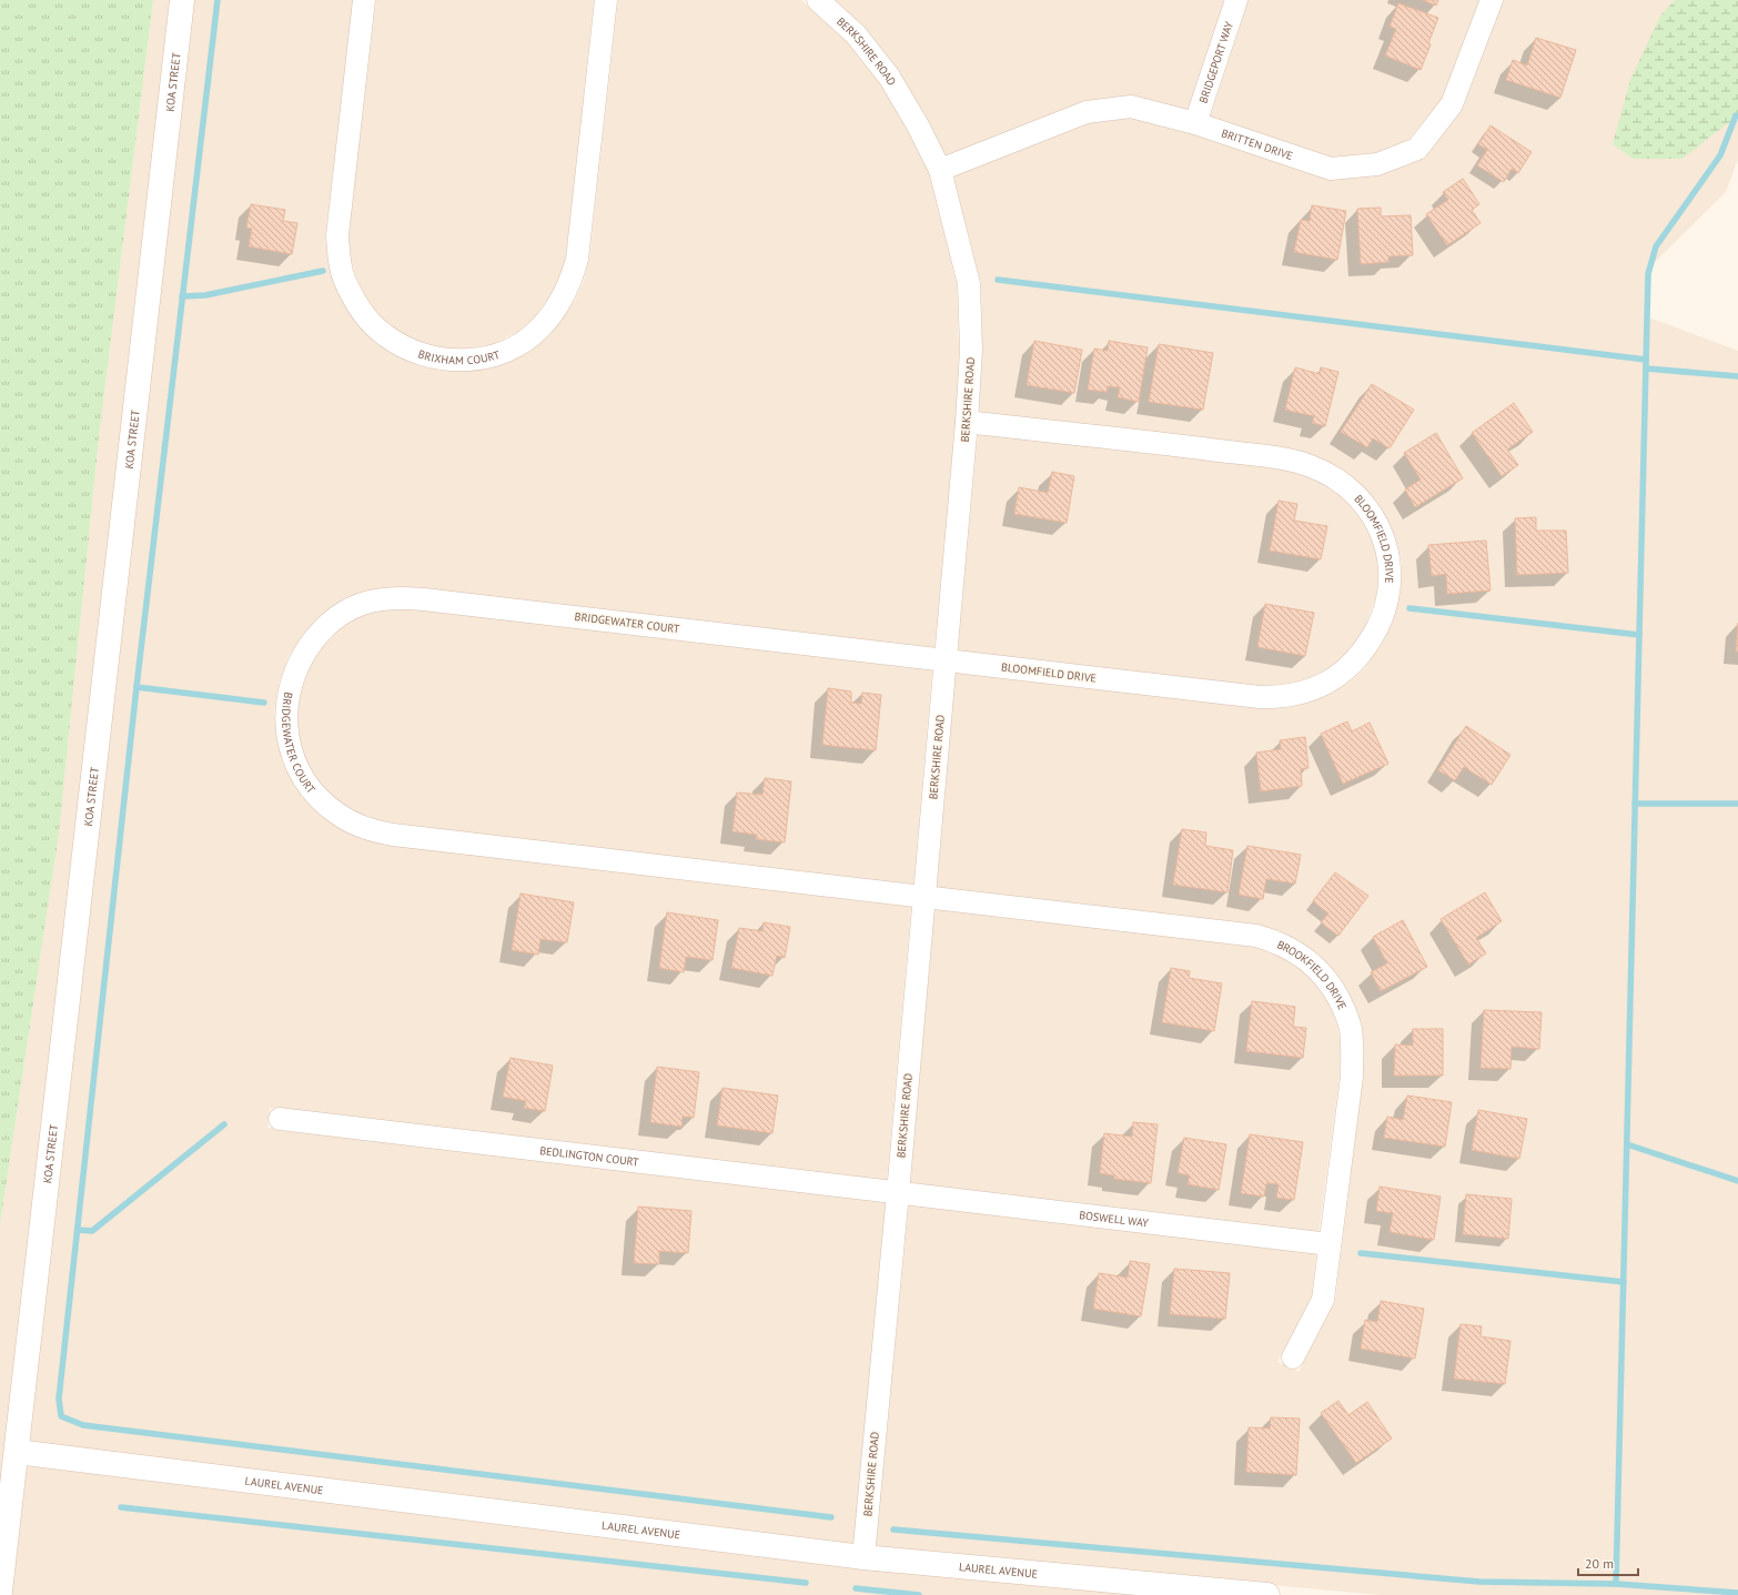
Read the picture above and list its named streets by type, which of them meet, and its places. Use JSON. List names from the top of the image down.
{
  "streets": {
    "main road": ["KOA STREET", "LAUREL AVENUE"],
    "street": [
      "BERKSHIRE ROAD",
      "BRIDGEPORT WAY",
      "BRITTEN DRIVE",
      "BRIXHAM COURT",
      "BLOOMFIELD DRIVE",
      "BRIDGEWATER COURT",
      "BROOKFIELD DRIVE",
      "BEDLINGTON COURT",
      "BOSWELL WAY"
    ]
  },
  "crossings": [
    ["BERKSHIRE ROAD", "BRITTEN DRIVE"],
    ["BERKSHIRE ROAD", "BLOOMFIELD DRIVE"],
    ["BERKSHIRE ROAD", "BRIDGEWATER COURT"],
    ["BERKSHIRE ROAD", "BROOKFIELD DRIVE"],
    ["BERKSHIRE ROAD", "BEDLINGTON COURT"],
    ["BERKSHIRE ROAD", "BOSWELL WAY"],
    ["BERKSHIRE ROAD", "LAUREL AVENUE"],
    ["BRIDGEPORT WAY", "BRITTEN DRIVE"],
    ["KOA STREET", "LAUREL AVENUE"],
    ["BLOOMFIELD DRIVE", "BRIDGEWATER COURT"],
    ["BRIDGEWATER COURT", "BROOKFIELD DRIVE"],
    ["BROOKFIELD DRIVE", "BOSWELL WAY"],
    ["BEDLINGTON COURT", "BOSWELL WAY"]
  ],
  "scale_bar": "20 m"
}
